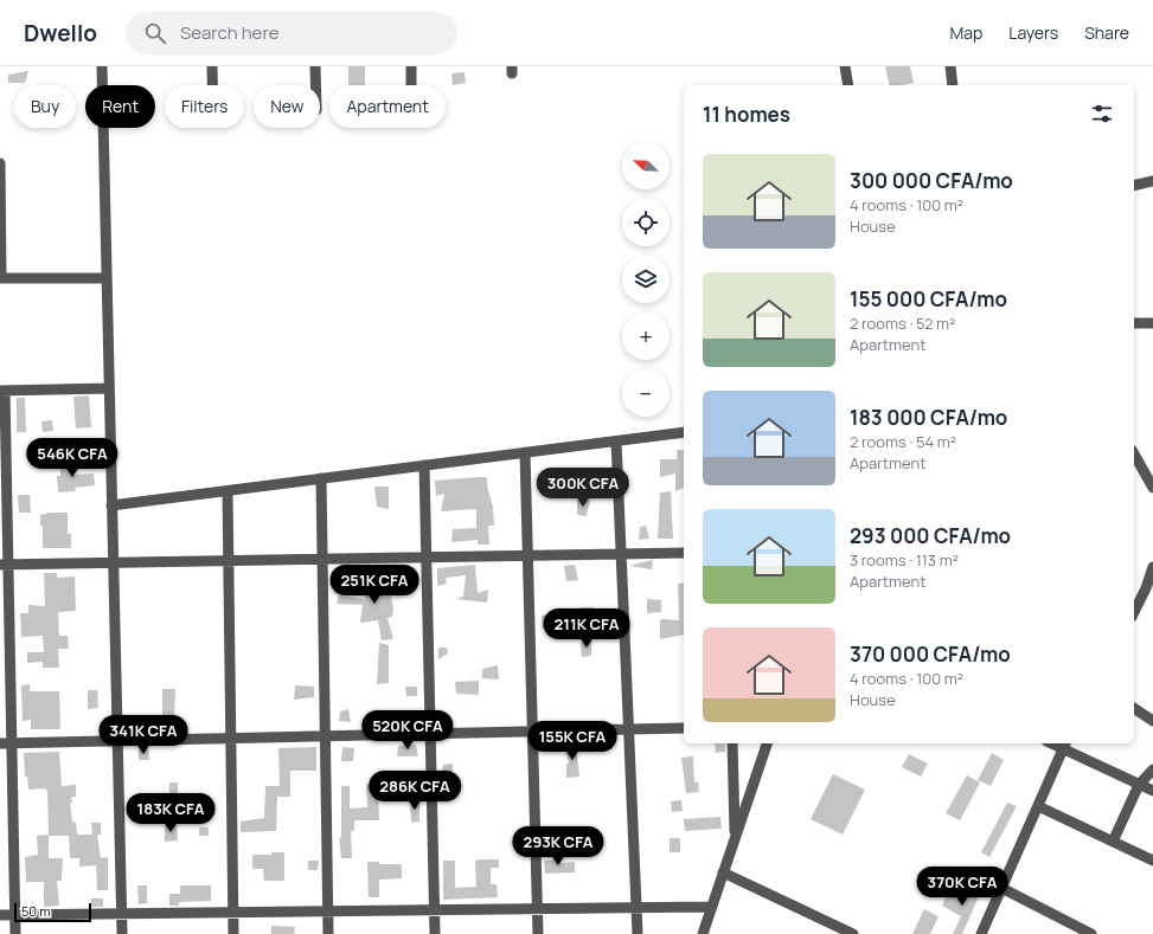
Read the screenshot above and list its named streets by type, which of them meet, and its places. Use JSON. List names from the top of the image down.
{
  "scale_bar": "50 m",
  "north": "top left",
  "page": {
    "header": "Dwello",
    "search": "Search here",
    "nav": ["Map", "Layers", "Share"],
    "chip": [
      "Buy",
      "Rent",
      "Filters",
      "New",
      "Apartment"
    ],
    "heading": "11 homes",
    "map_buttons": ["+", "−"],
    "list": [
      {
        "name": "300 000 CFA/mo",
        "note": "4 rooms · 100 m² · House"
      },
      {
        "name": "155 000 CFA/mo",
        "note": "2 rooms · 52 m² · Apartment"
      },
      {
        "name": "183 000 CFA/mo",
        "note": "2 rooms · 54 m² · Apartment"
      },
      {
        "name": "293 000 CFA/mo",
        "note": "3 rooms · 113 m² · Apartment"
      },
      {
        "name": "370 000 CFA/mo",
        "note": "4 rooms · 100 m² · House"
      }
    ],
    "price": [
      "546K CFA",
      "300K CFA",
      "251K CFA",
      "211K CFA",
      "520K CFA",
      "341K CFA",
      "155K CFA",
      "286K CFA",
      "183K CFA",
      "293K CFA",
      "370K CFA"
    ],
    "scale": "50 m"
  }
}
